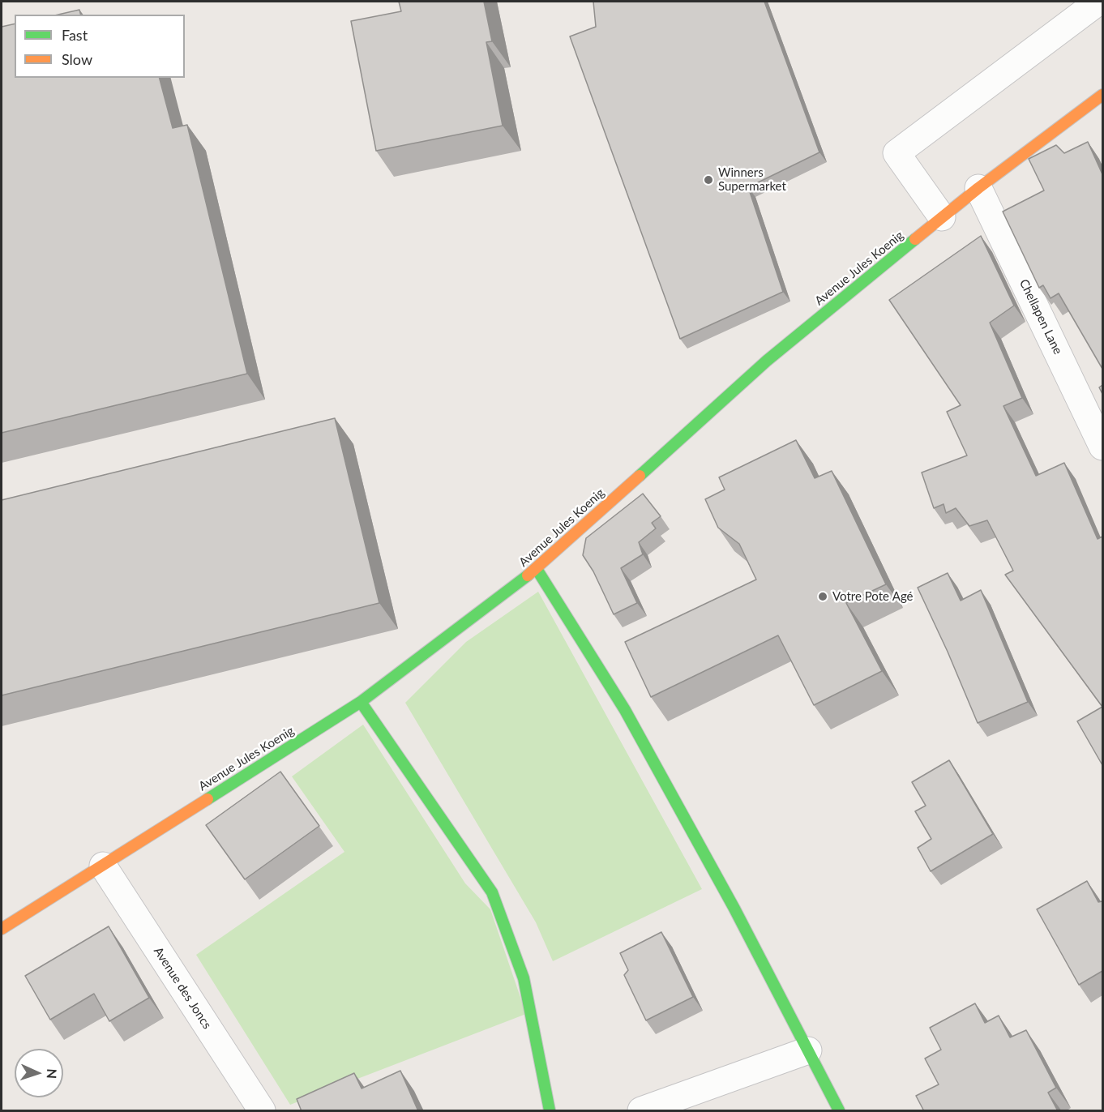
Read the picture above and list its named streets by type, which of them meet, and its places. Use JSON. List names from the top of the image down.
{
  "streets": {
    "street": ["Avenue Jules Koenig", "Chellapen Lane", "Avenue des Joncs"]
  },
  "crossings": [
    ["Avenue Jules Koenig", "Chellapen Lane"],
    ["Avenue Jules Koenig", "Avenue des Joncs"]
  ],
  "places": ["Winners Supermarket", "Votre Pote Agé"],
  "legend": ["Fast", "Slow"],
  "north": "right"
}
